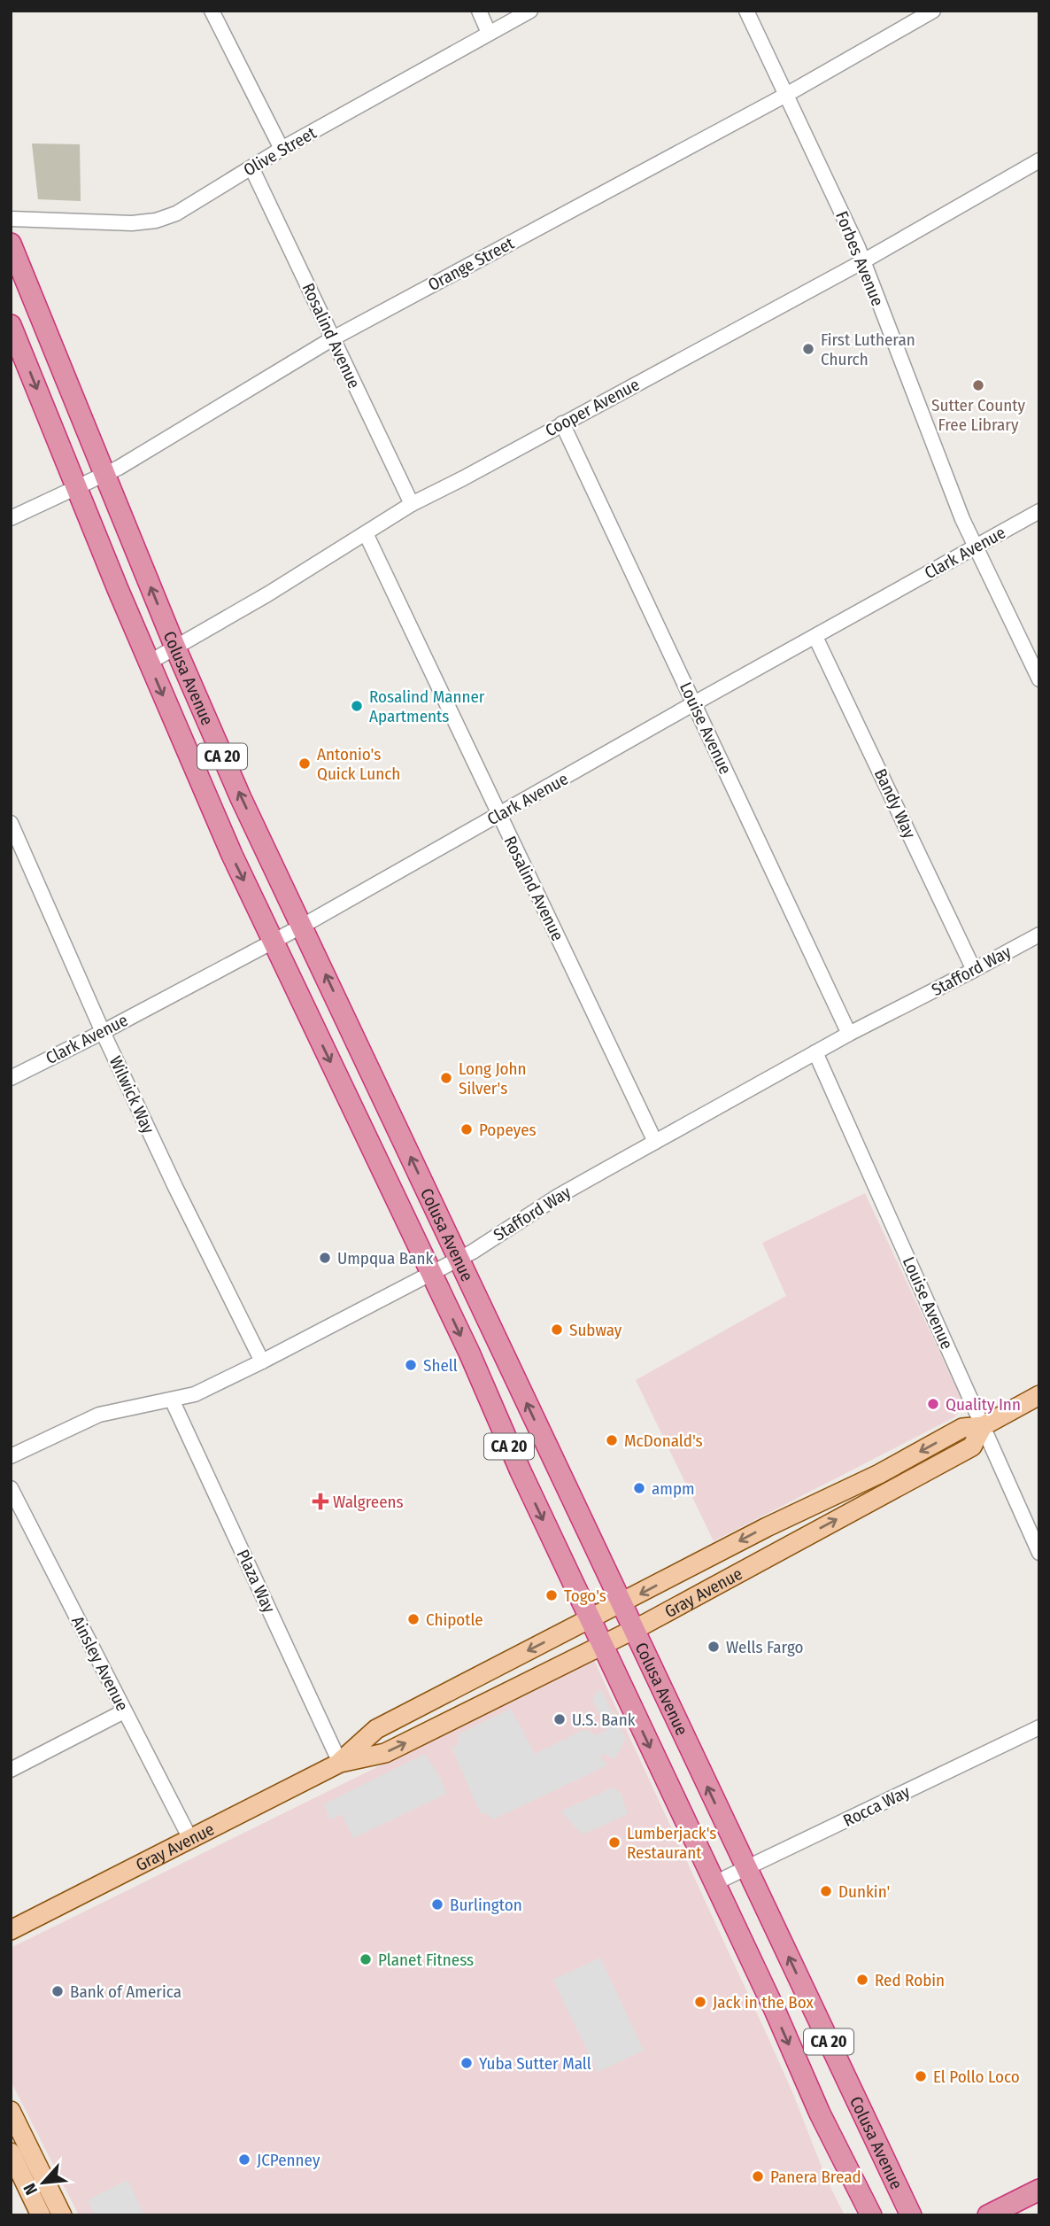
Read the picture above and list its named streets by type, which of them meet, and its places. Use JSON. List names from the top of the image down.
{
  "streets": {
    "highway": ["Colusa Avenue", "CA 20"],
    "main road": ["Gray Avenue"],
    "street": [
      "Olive Street",
      "Forbes Avenue",
      "Orange Street",
      "Rosalind Avenue",
      "Cooper Avenue",
      "Clark Avenue",
      "Louise Avenue",
      "Bandy Way",
      "Stafford Way",
      "Wilwick Way",
      "Plaza Way",
      "Ainsley Avenue",
      "Rocca Way"
    ]
  },
  "crossings": [
    ["Olive Street", "Rosalind Avenue"],
    ["Forbes Avenue", "Orange Street"],
    ["Forbes Avenue", "Cooper Avenue"],
    ["Forbes Avenue", "Clark Avenue"],
    ["Orange Street", "Rosalind Avenue"],
    ["Orange Street", "Colusa Avenue"],
    ["Rosalind Avenue", "Cooper Avenue"],
    ["Rosalind Avenue", "Clark Avenue"],
    ["Rosalind Avenue", "Stafford Way"],
    ["Cooper Avenue", "Colusa Avenue"],
    ["Cooper Avenue", "Louise Avenue"],
    ["Clark Avenue", "Colusa Avenue"],
    ["Clark Avenue", "Louise Avenue"],
    ["Clark Avenue", "Bandy Way"],
    ["Clark Avenue", "Wilwick Way"],
    ["Colusa Avenue", "Stafford Way"],
    ["Colusa Avenue", "Gray Avenue"],
    ["Colusa Avenue", "Rocca Way"],
    ["Louise Avenue", "Stafford Way"],
    ["Louise Avenue", "Gray Avenue"],
    ["Bandy Way", "Stafford Way"],
    ["Stafford Way", "Wilwick Way"],
    ["Stafford Way", "Plaza Way"],
    ["Plaza Way", "Gray Avenue"],
    ["Gray Avenue", "Ainsley Avenue"]
  ],
  "places": {
    "other": [
      "First Lutheran Church",
      "Sutter County Free Library",
      "Rosalind Manner Apartments",
      "Antonio's Quick Lunch",
      "Long John Silver's",
      "Popeyes",
      "Umpqua Bank",
      "Subway",
      "Shell",
      "Quality Inn",
      "McDonald's",
      "ampm",
      "Togo's",
      "Chipotle",
      "Wells Fargo",
      "U.S. Bank",
      "Lumberjack's Restaurant",
      "Dunkin'",
      "Burlington",
      "Planet Fitness",
      "Red Robin",
      "Bank of America",
      "Jack in the Box",
      "Yuba Sutter Mall",
      "El Pollo Loco",
      "JCPenney",
      "Panera Bread"
    ],
    "health": ["Walgreens"]
  },
  "north": "bottom left"
}
